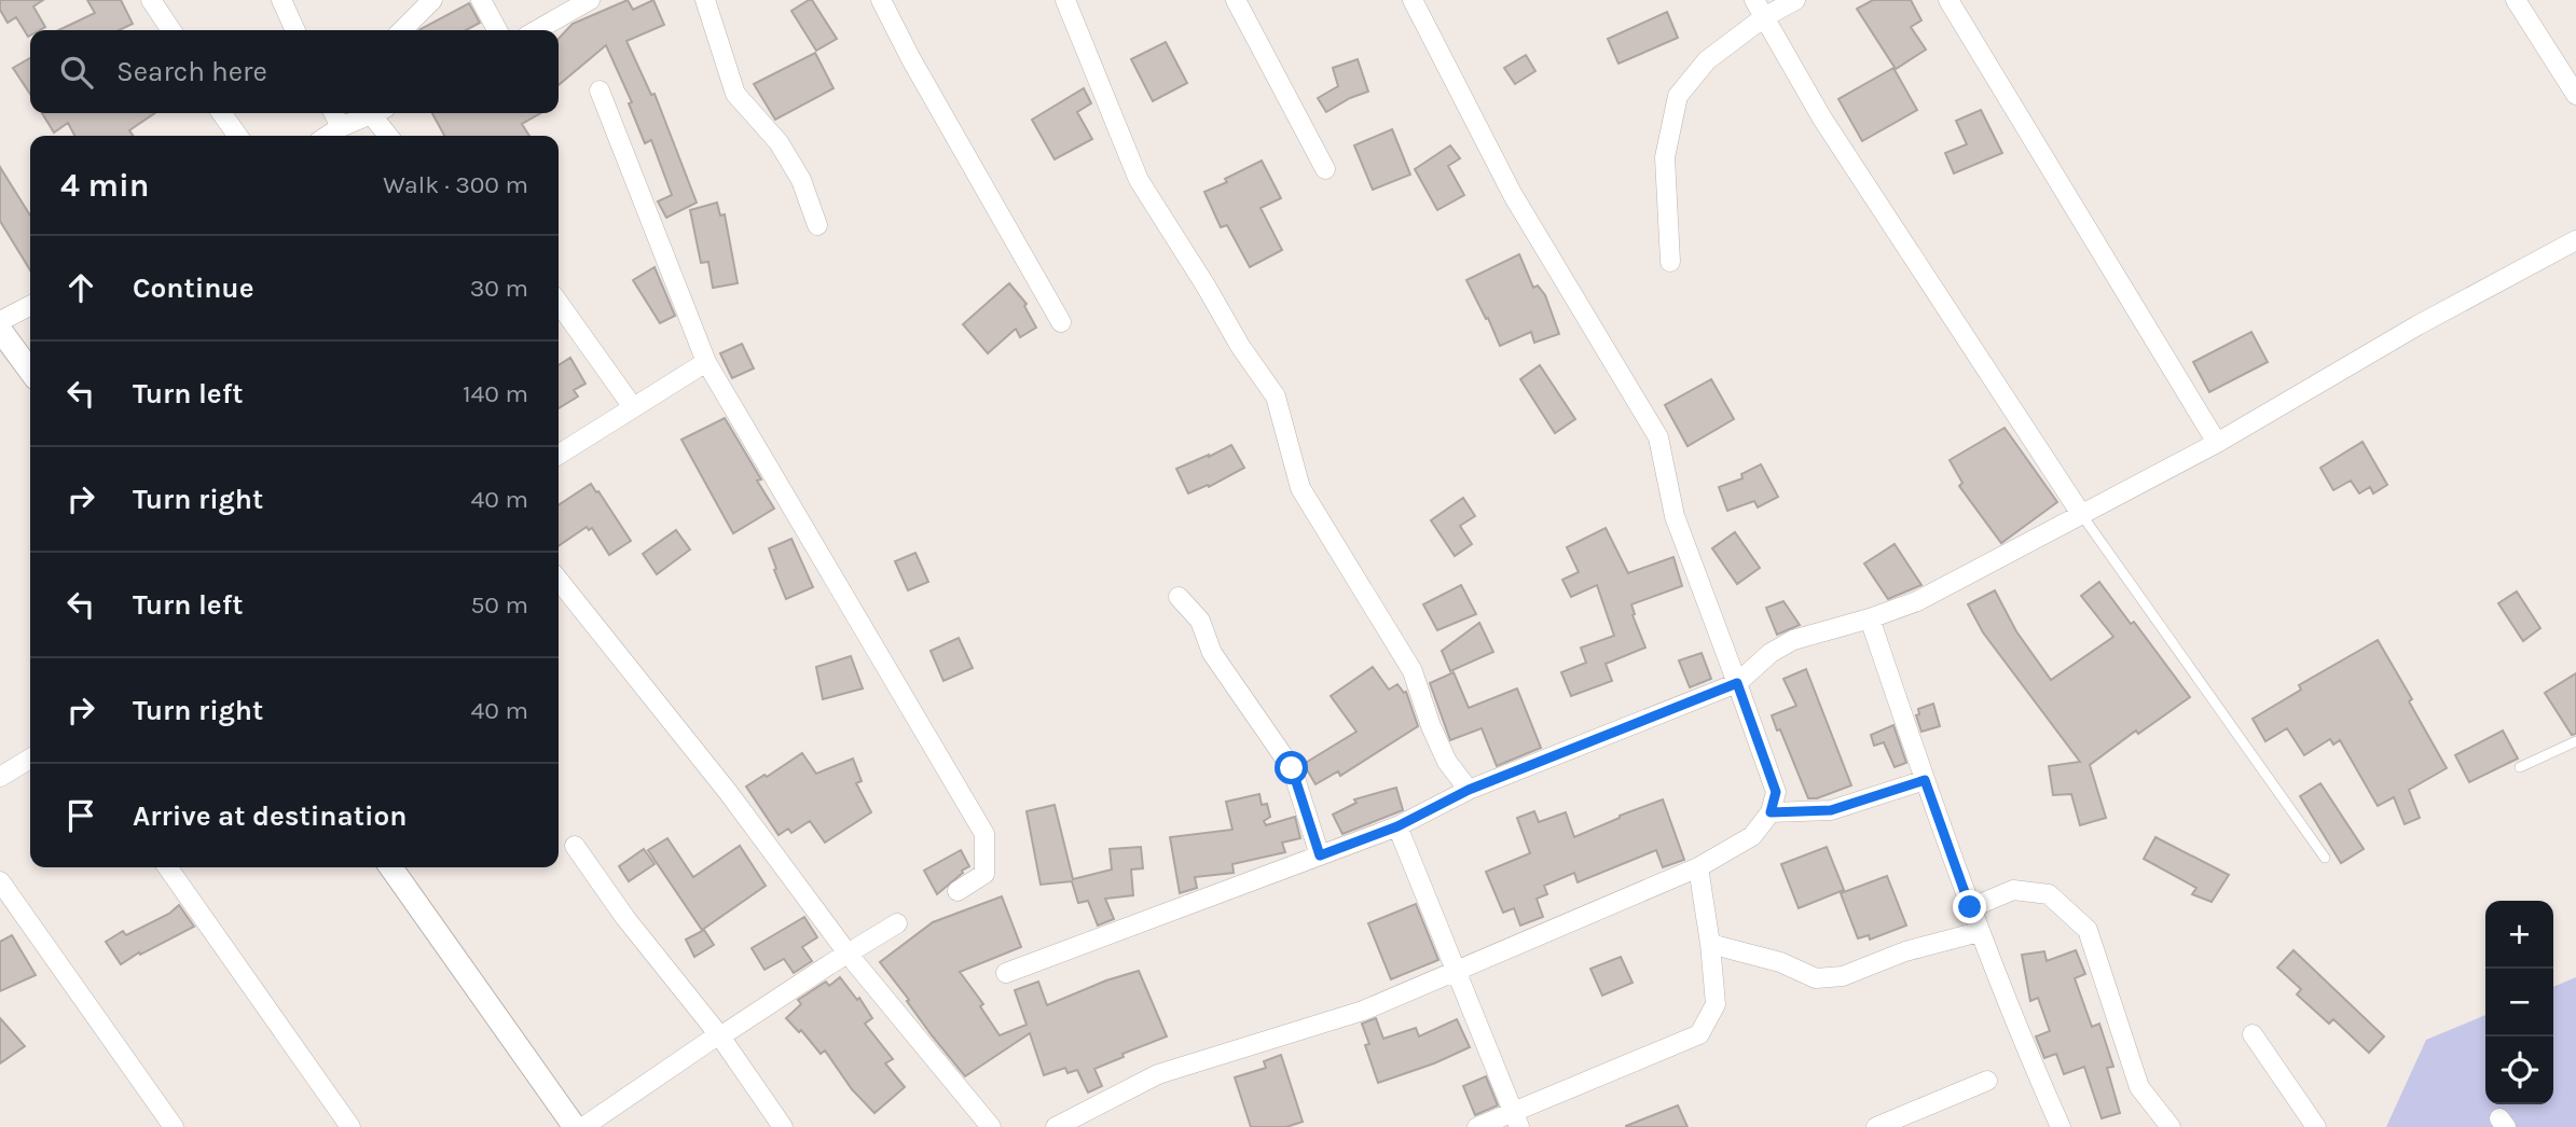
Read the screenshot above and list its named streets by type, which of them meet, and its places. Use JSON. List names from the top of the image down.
{
  "page": {
    "search": "Search here",
    "heading": ["4 min", "Walk · 300 m"],
    "list": [
      ["Continue", "30 m"],
      ["Turn left", "140 m"],
      ["Turn right", "40 m"],
      ["Turn left", "50 m"],
      ["Turn right", "40 m"],
      "Arrive at destination"
    ],
    "map_buttons": ["+", "−"]
  }
}
